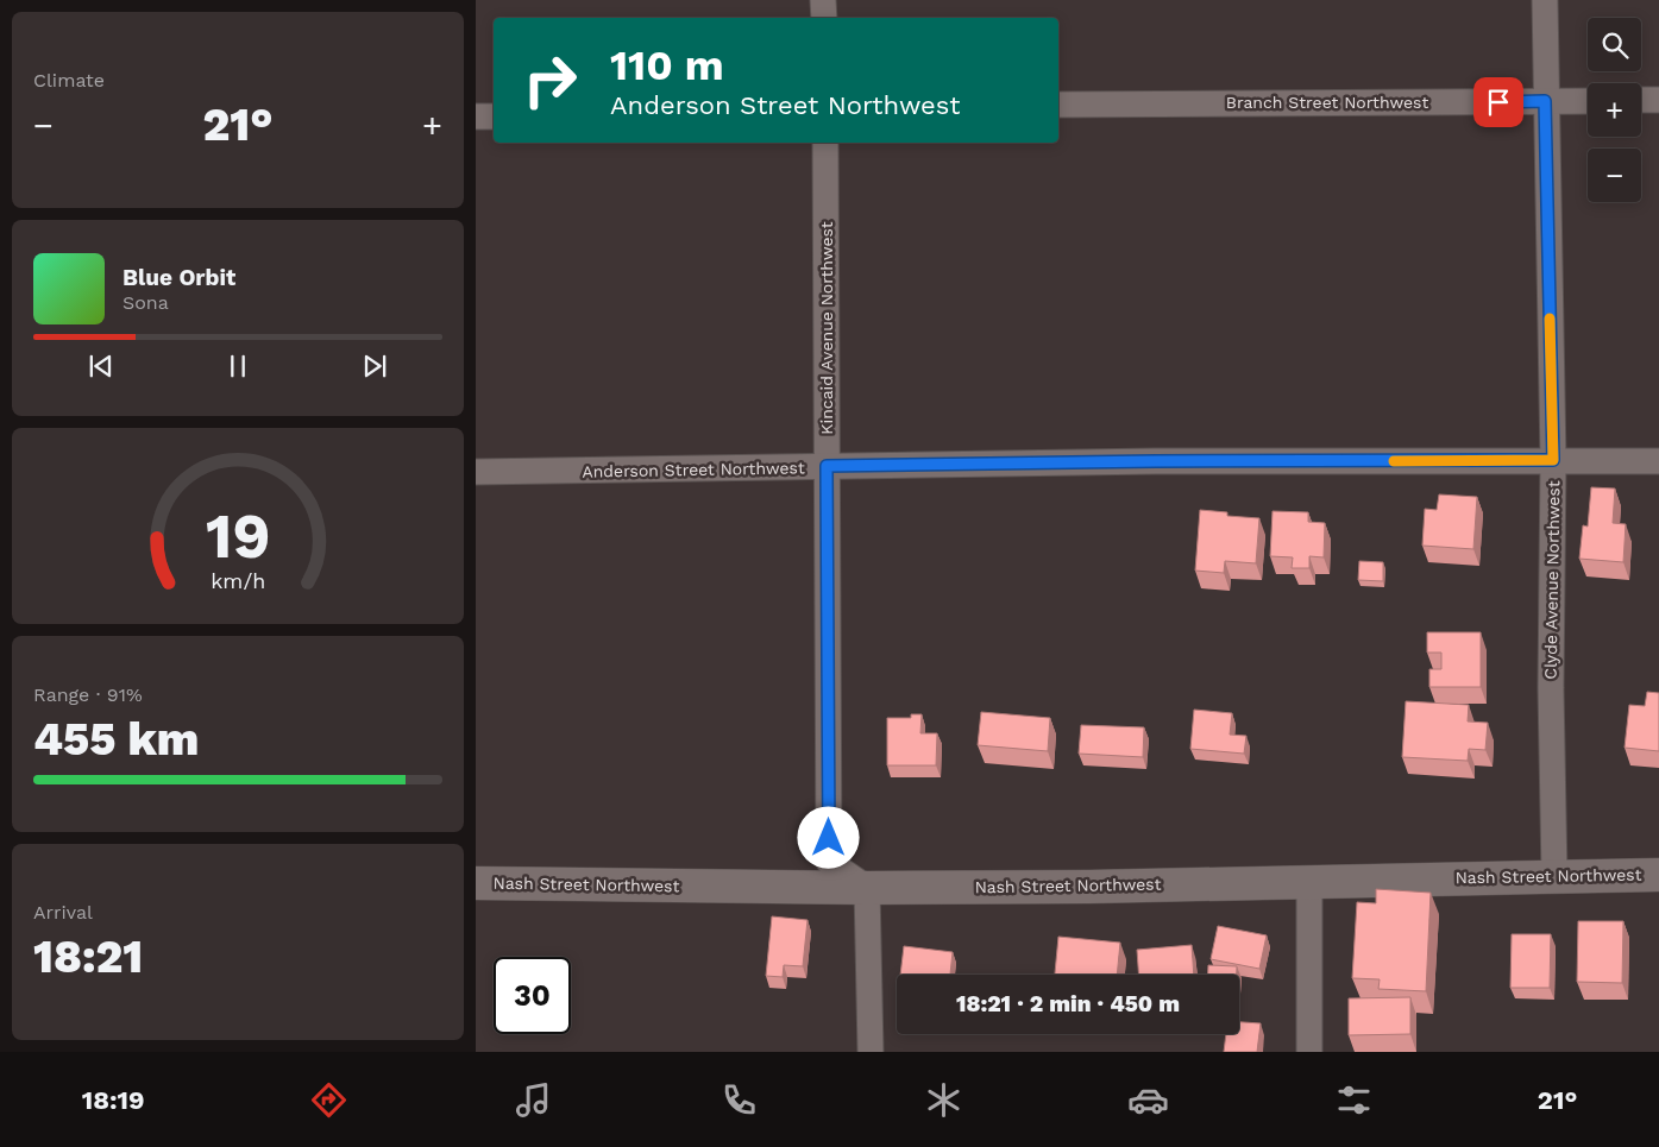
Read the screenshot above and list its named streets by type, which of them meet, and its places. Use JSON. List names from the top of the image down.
{
  "streets": {
    "main road": ["Nash Street Northwest"],
    "street": [
      "Branch Street Northwest",
      "Kincaid Avenue Northwest",
      "Anderson Street Northwest",
      "Clyde Avenue Northwest"
    ]
  },
  "crossings": [
    ["Branch Street Northwest", "Clyde Avenue Northwest"],
    ["Kincaid Avenue Northwest", "Anderson Street Northwest"],
    ["Kincaid Avenue Northwest", "Nash Street Northwest"],
    ["Anderson Street Northwest", "Clyde Avenue Northwest"],
    ["Clyde Avenue Northwest", "Nash Street Northwest"]
  ],
  "page": {
    "tile": [
      "Climate",
      ["Range · 91%", "455 km"],
      ["Arrival", "18:21"]
    ],
    "map_buttons": ["+", "−"],
    "turn": ["110 m", "Anderson Street Northwest"],
    "heat": ["−", "21°", "+"],
    "song": ["Blue Orbit", "Sona"],
    "limit": "30",
    "trip": "18:21 · 2 min · 450 m",
    "tabs": ["18:19", "21°"],
    "gauge": ["19", "km/h"]
  }
}
